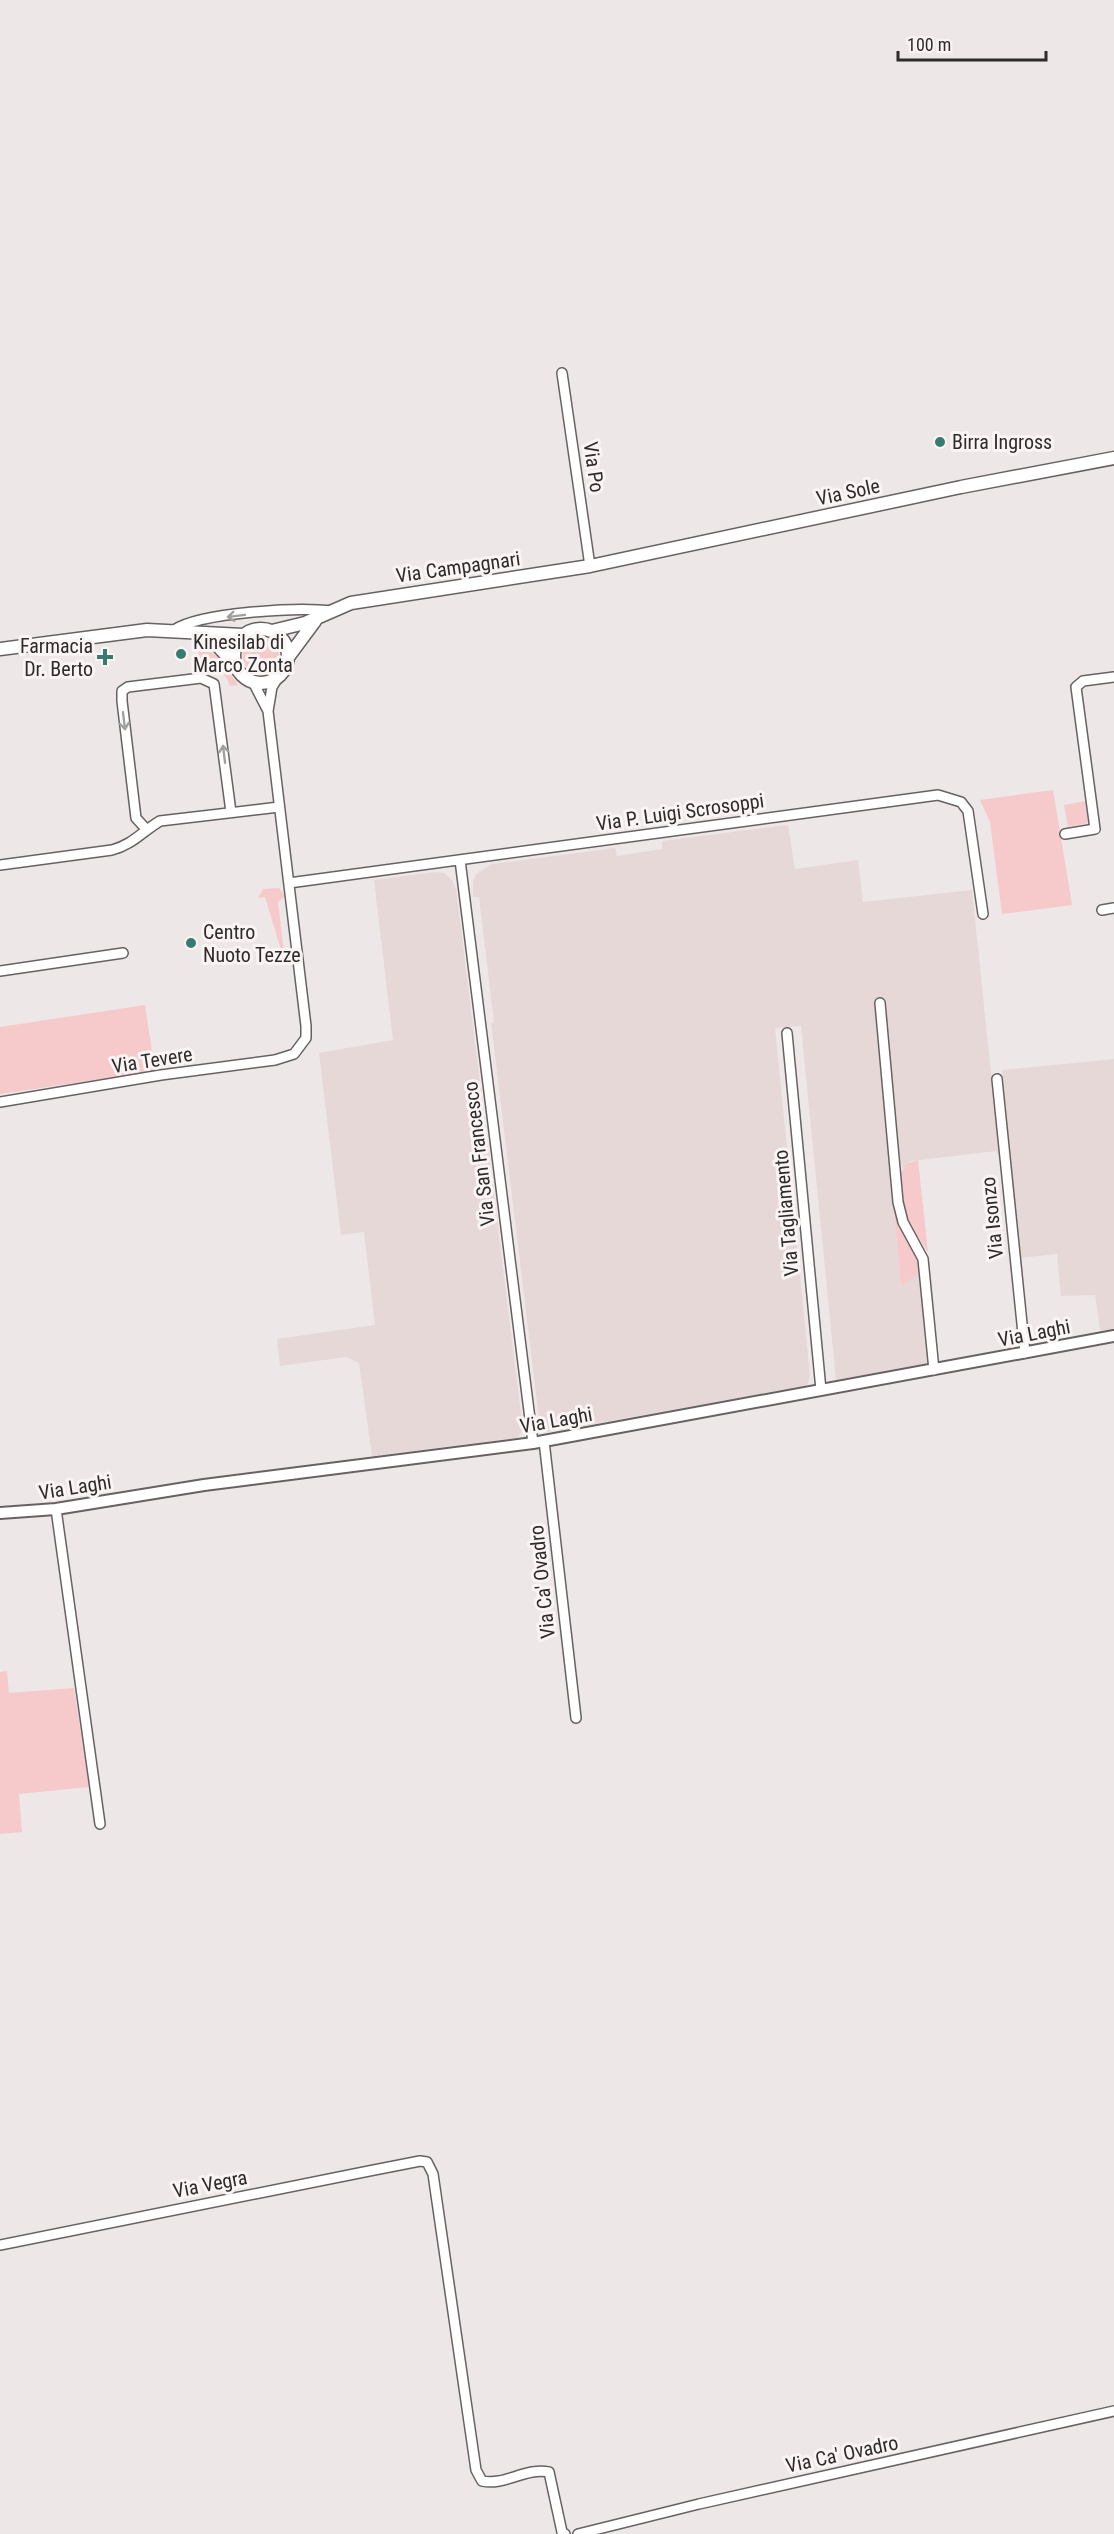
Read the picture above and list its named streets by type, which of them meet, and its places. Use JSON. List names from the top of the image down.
{
  "streets": {
    "main road": ["Via Sole", "Via Campagnari"],
    "street": [
      "Via Po",
      "Via P. Luigi Scrosoppi",
      "Via Tevere",
      "Via San Francesco",
      "Via Tagliamento",
      "Via Isonzo",
      "Via Laghi",
      "Via Ca' Ovadro",
      "Via Vegra"
    ]
  },
  "crossings": [
    ["Via Po", "Via Sole"],
    ["Via Po", "Via Campagnari"],
    ["Via Sole", "Via Campagnari"],
    ["Via P. Luigi Scrosoppi", "Via Tevere"],
    ["Via P. Luigi Scrosoppi", "Via San Francesco"],
    ["Via San Francesco", "Via Laghi"],
    ["Via San Francesco", "Via Ca' Ovadro"],
    ["Via Tagliamento", "Via Laghi"],
    ["Via Isonzo", "Via Laghi"],
    ["Via Laghi", "Via Ca' Ovadro"]
  ],
  "places": {
    "other": ["Birra Ingross", "Kinesilab di Marco Zonta", "Centro Nuoto Tezze"],
    "health": ["Farmacia Dr. Berto"]
  },
  "scale_bar": "100 m"
}
